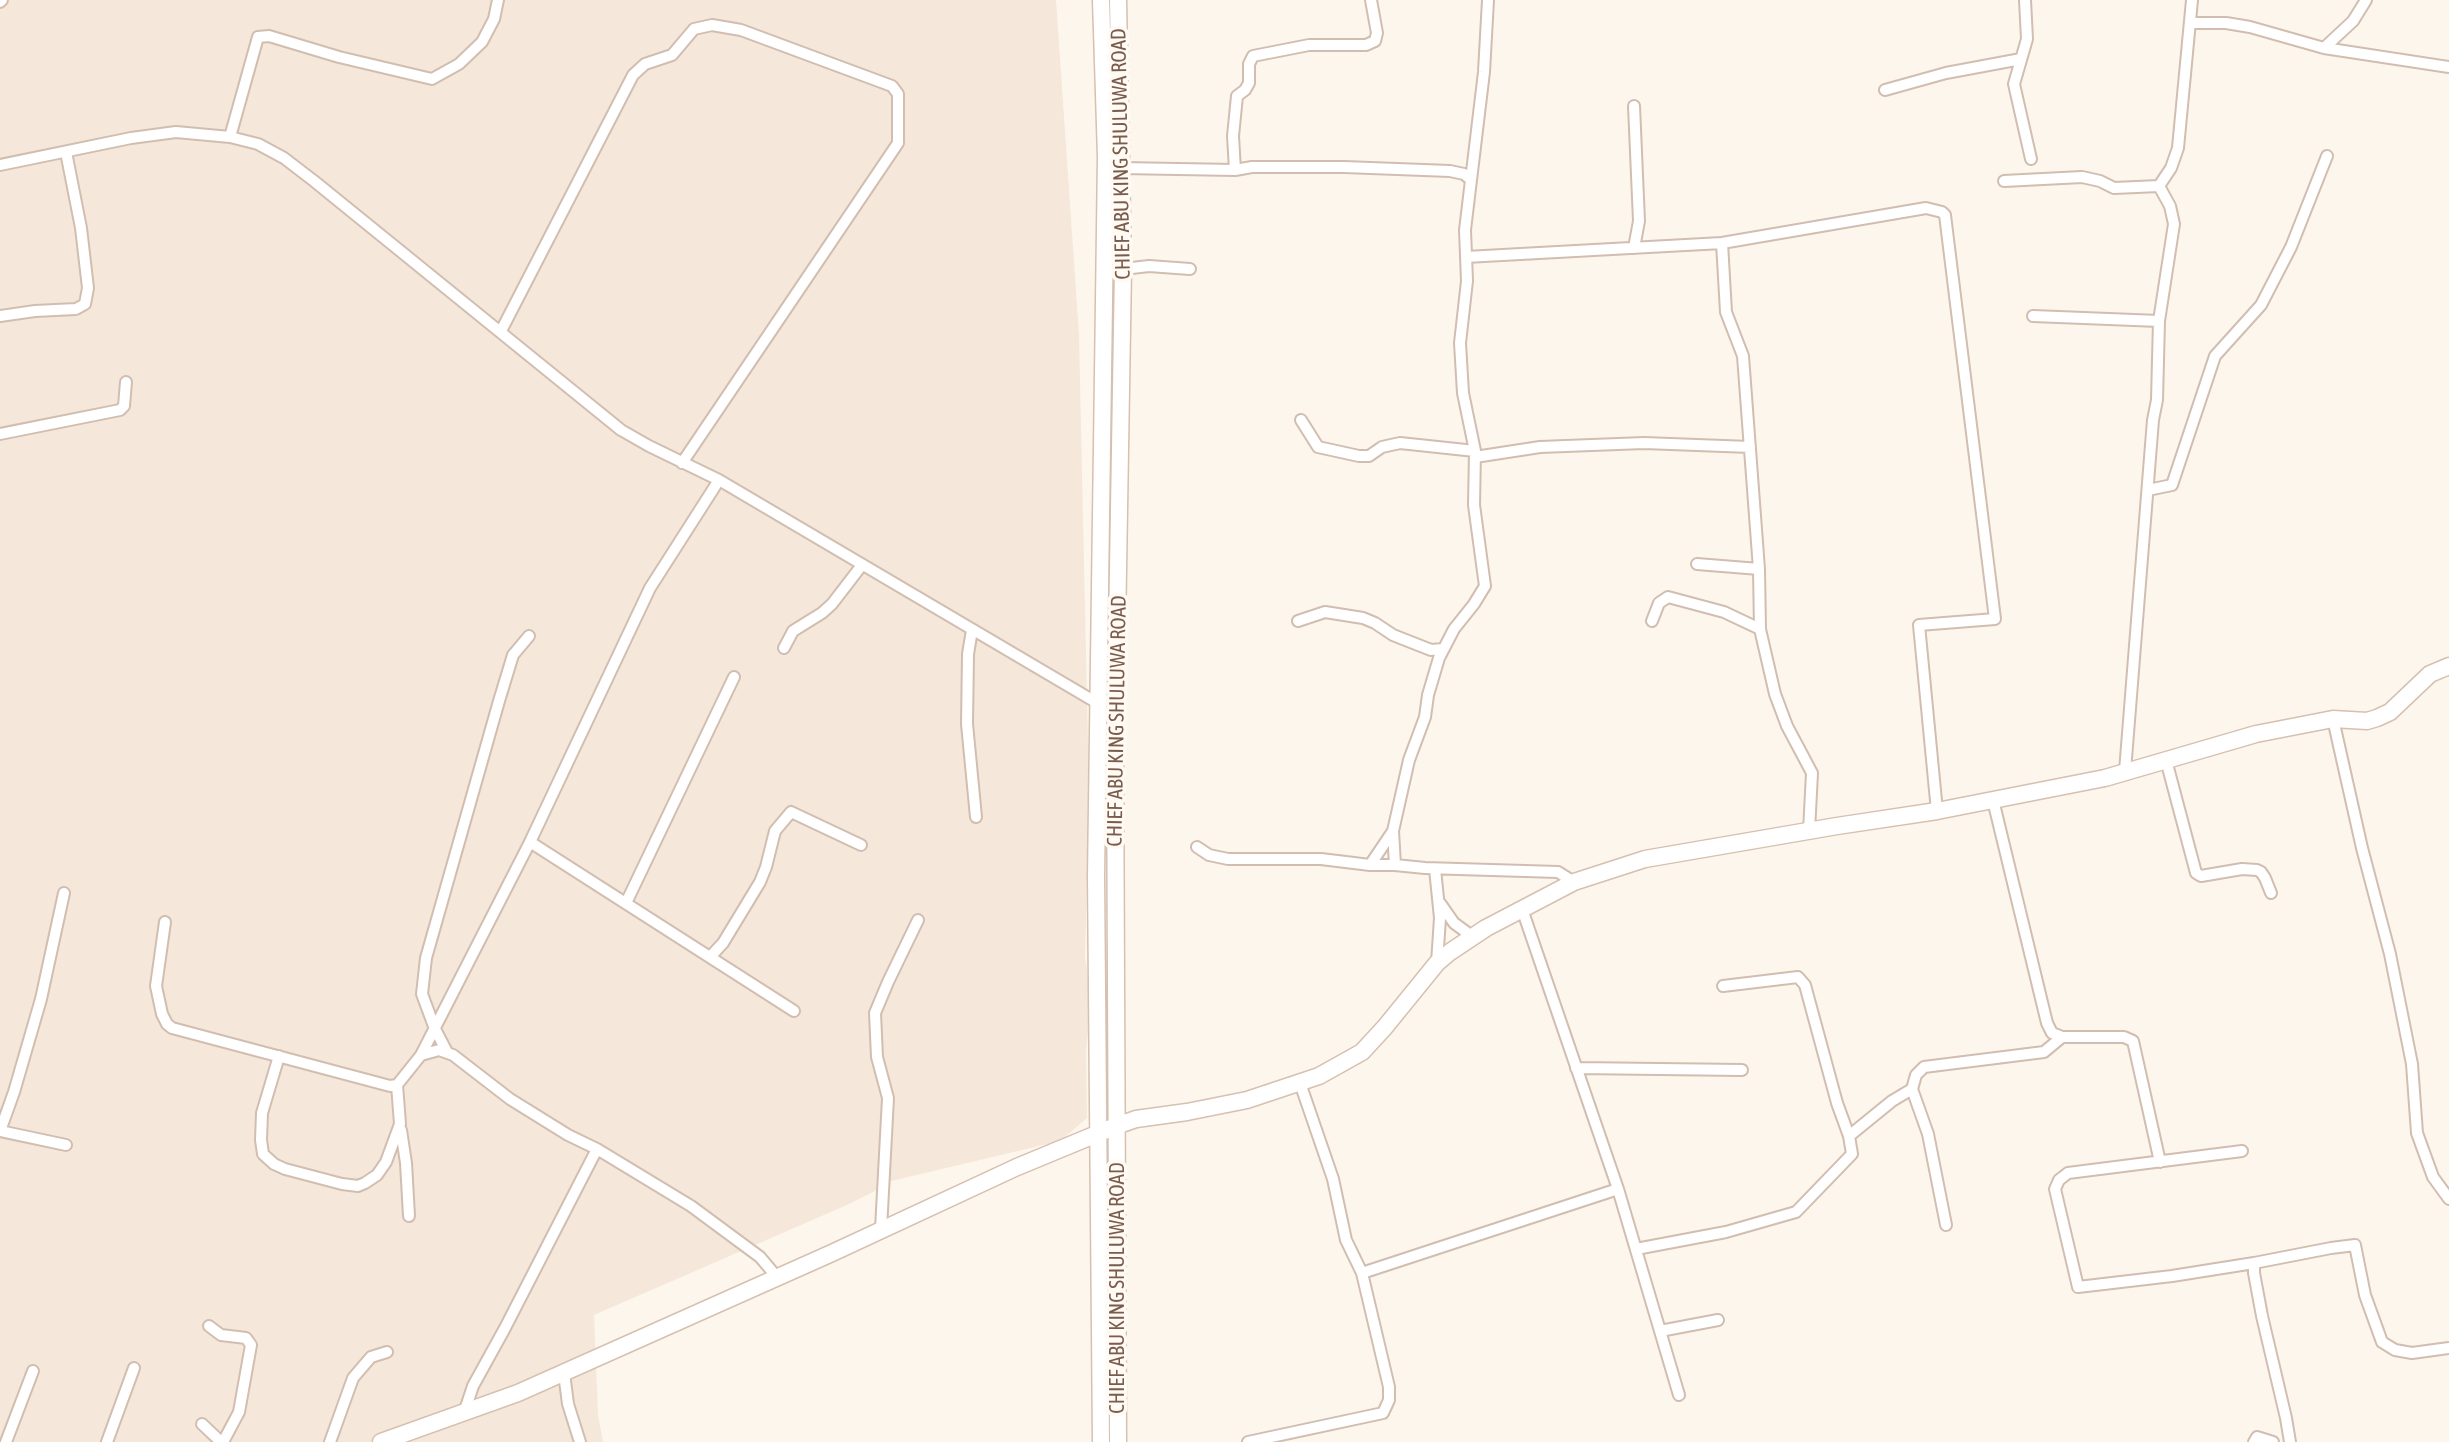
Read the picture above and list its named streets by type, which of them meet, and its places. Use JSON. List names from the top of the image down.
{
  "streets": {
    "street": ["CHIEF ABU KING SHULUWA ROAD"]
  }
}
